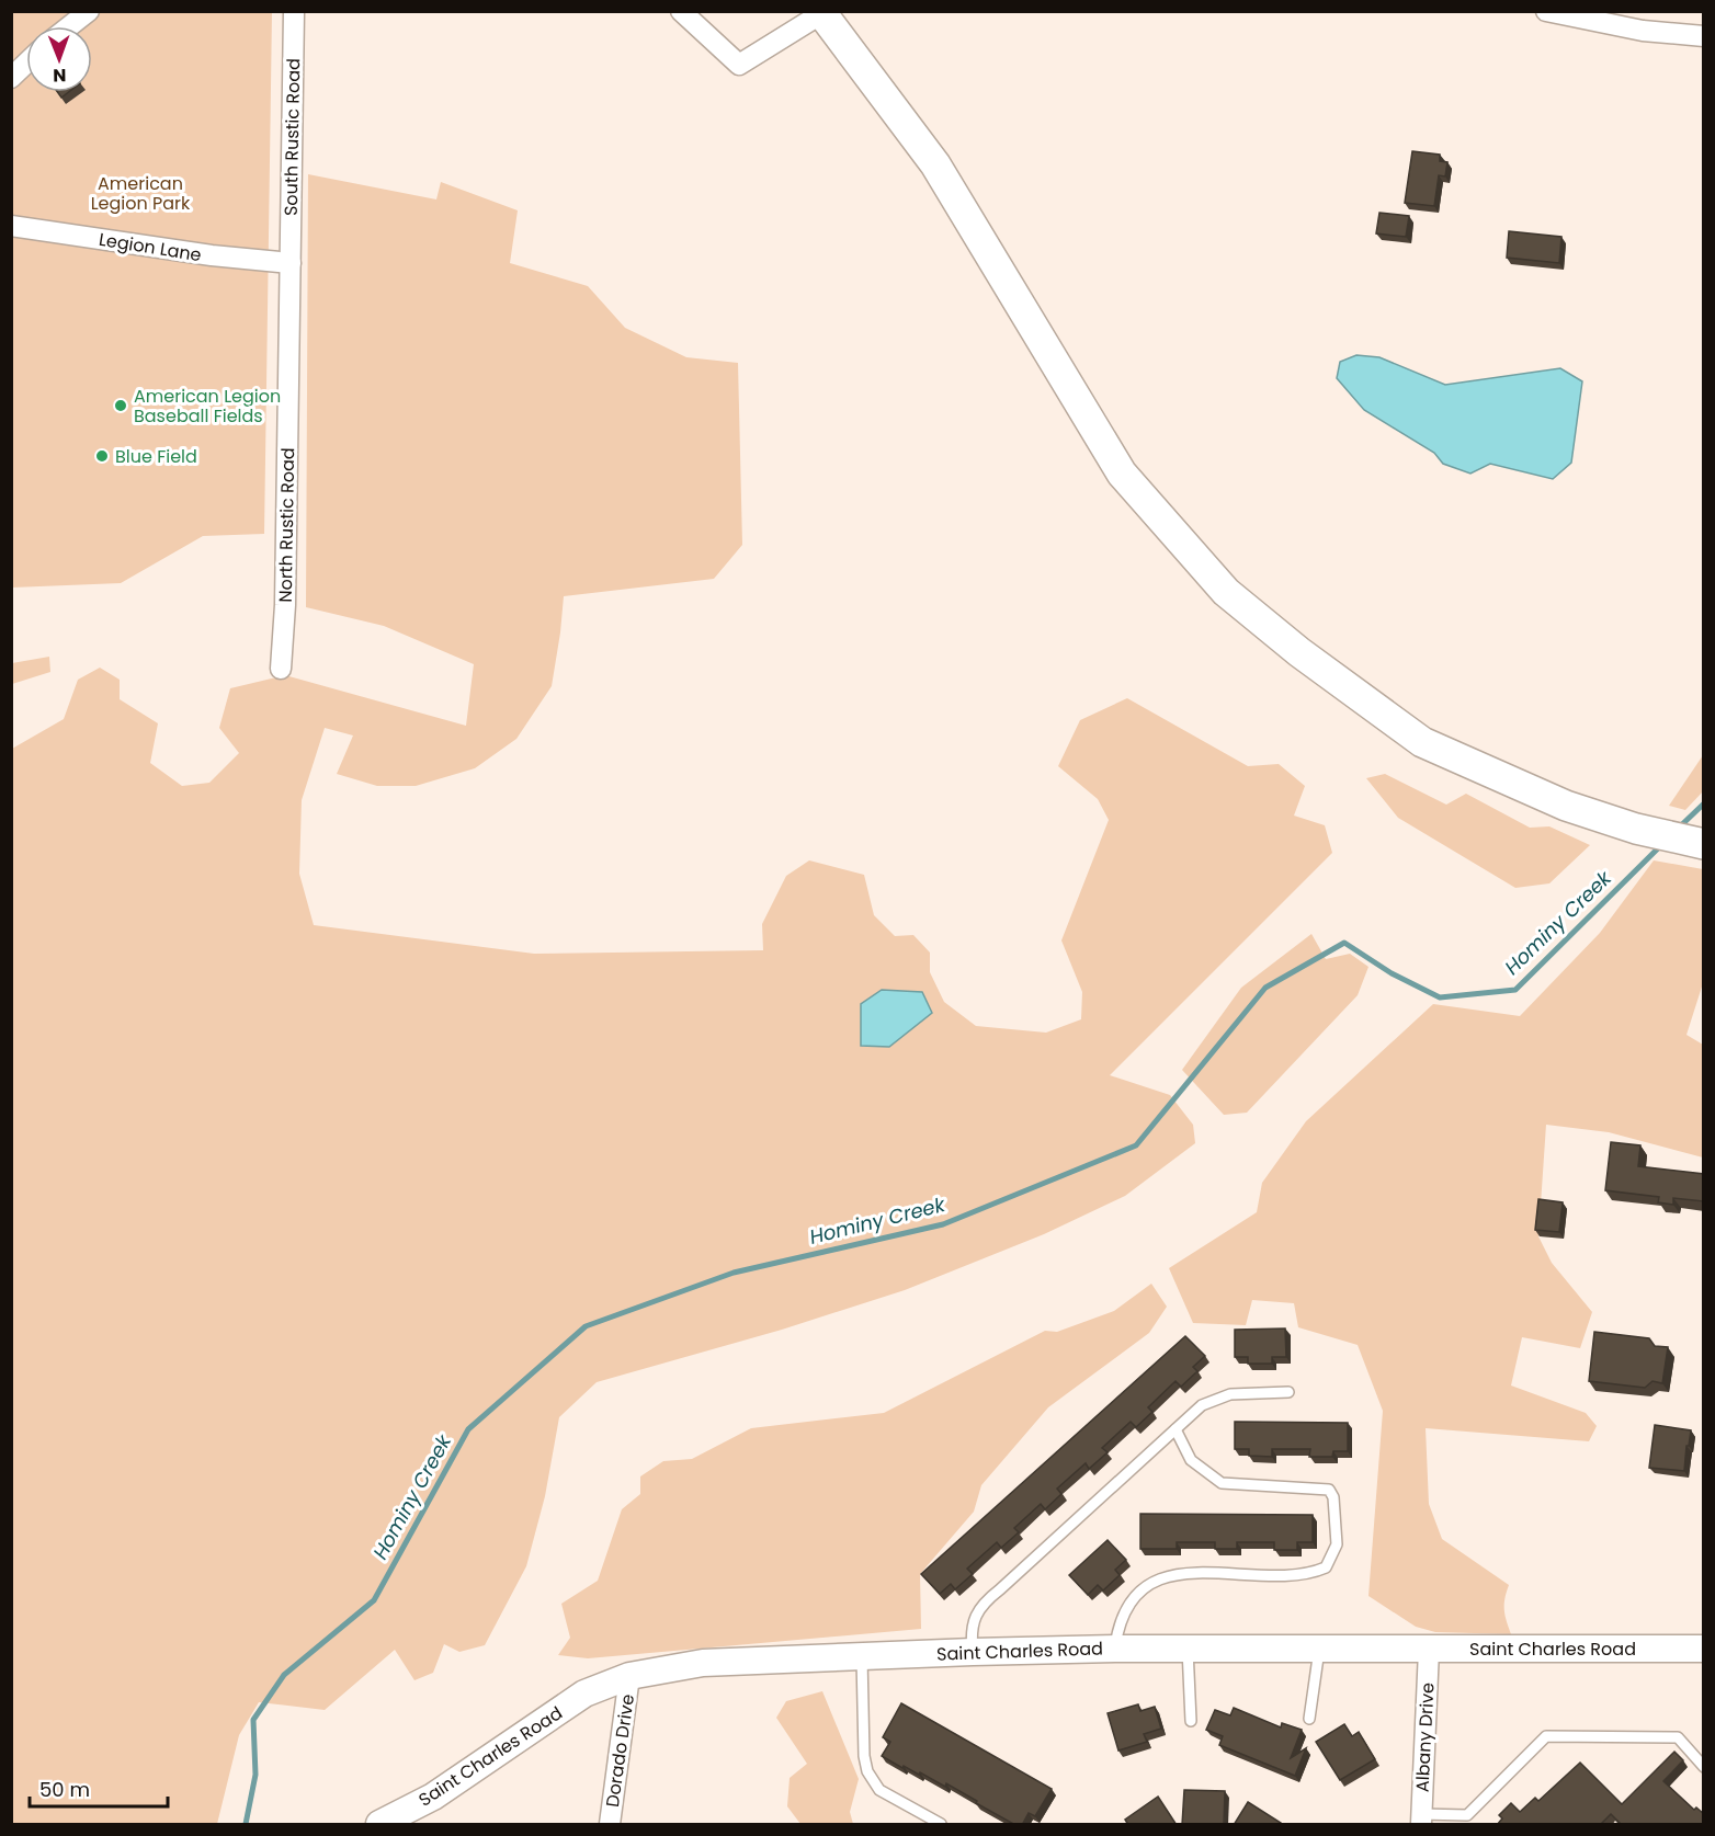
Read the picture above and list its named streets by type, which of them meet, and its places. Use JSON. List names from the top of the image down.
{
  "streets": {
    "street": [
      "South Rustic Road",
      "Legion Lane",
      "North Rustic Road",
      "Saint Charles Road",
      "Albany Drive",
      "Dorado Drive"
    ]
  },
  "crossings": [
    ["South Rustic Road", "Legion Lane"],
    ["South Rustic Road", "North Rustic Road"],
    ["Legion Lane", "North Rustic Road"],
    ["Saint Charles Road", "Albany Drive"],
    ["Saint Charles Road", "Dorado Drive"]
  ],
  "water": ["Hominy Creek"],
  "parks": ["American Legion Park"],
  "places": ["American Legion Baseball Fields", "Blue Field"],
  "scale_bar": "50 m",
  "north": "bottom"
}
